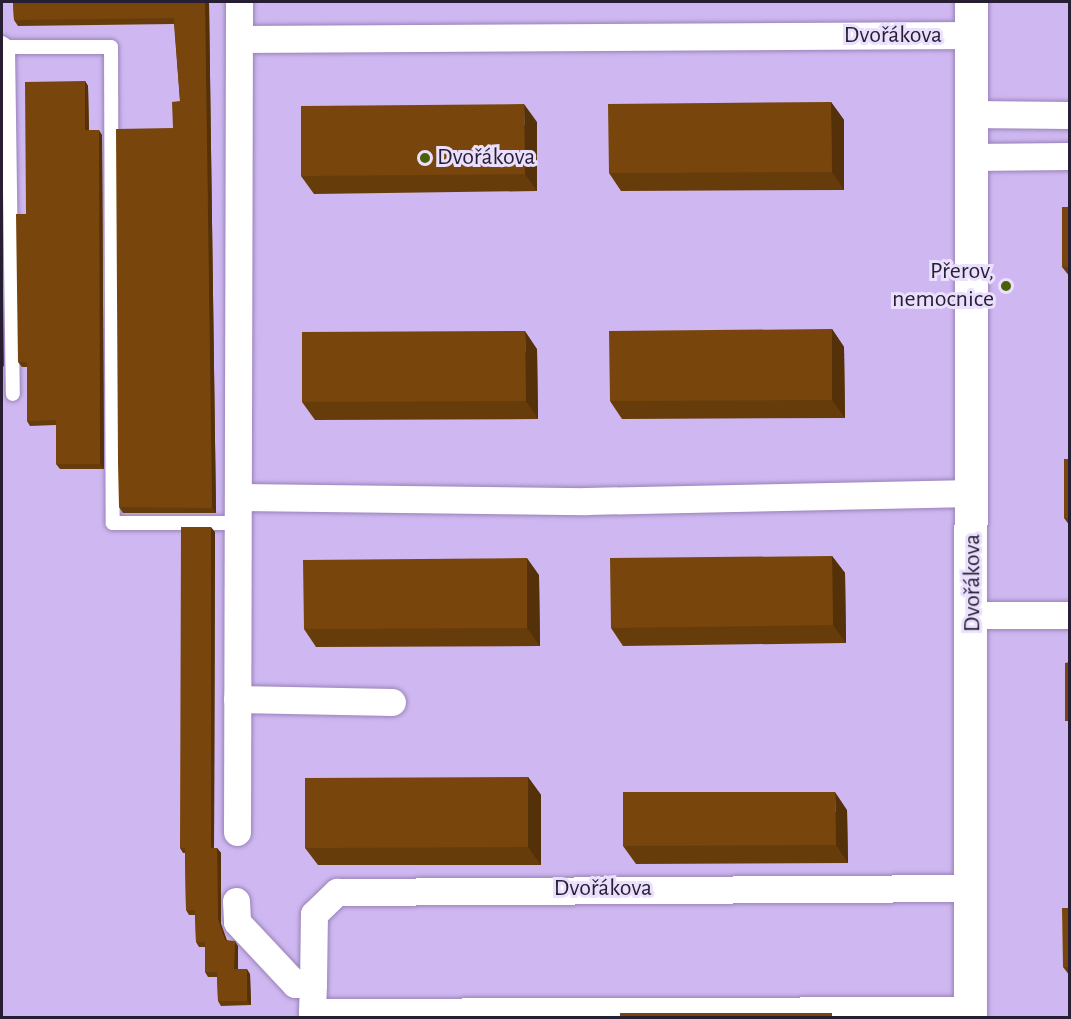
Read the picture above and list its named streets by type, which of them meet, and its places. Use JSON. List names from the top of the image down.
{
  "streets": {
    "main road": ["Dvořákova"]
  },
  "places": ["Dvořákova", "Přerov, nemocnice"]
}
